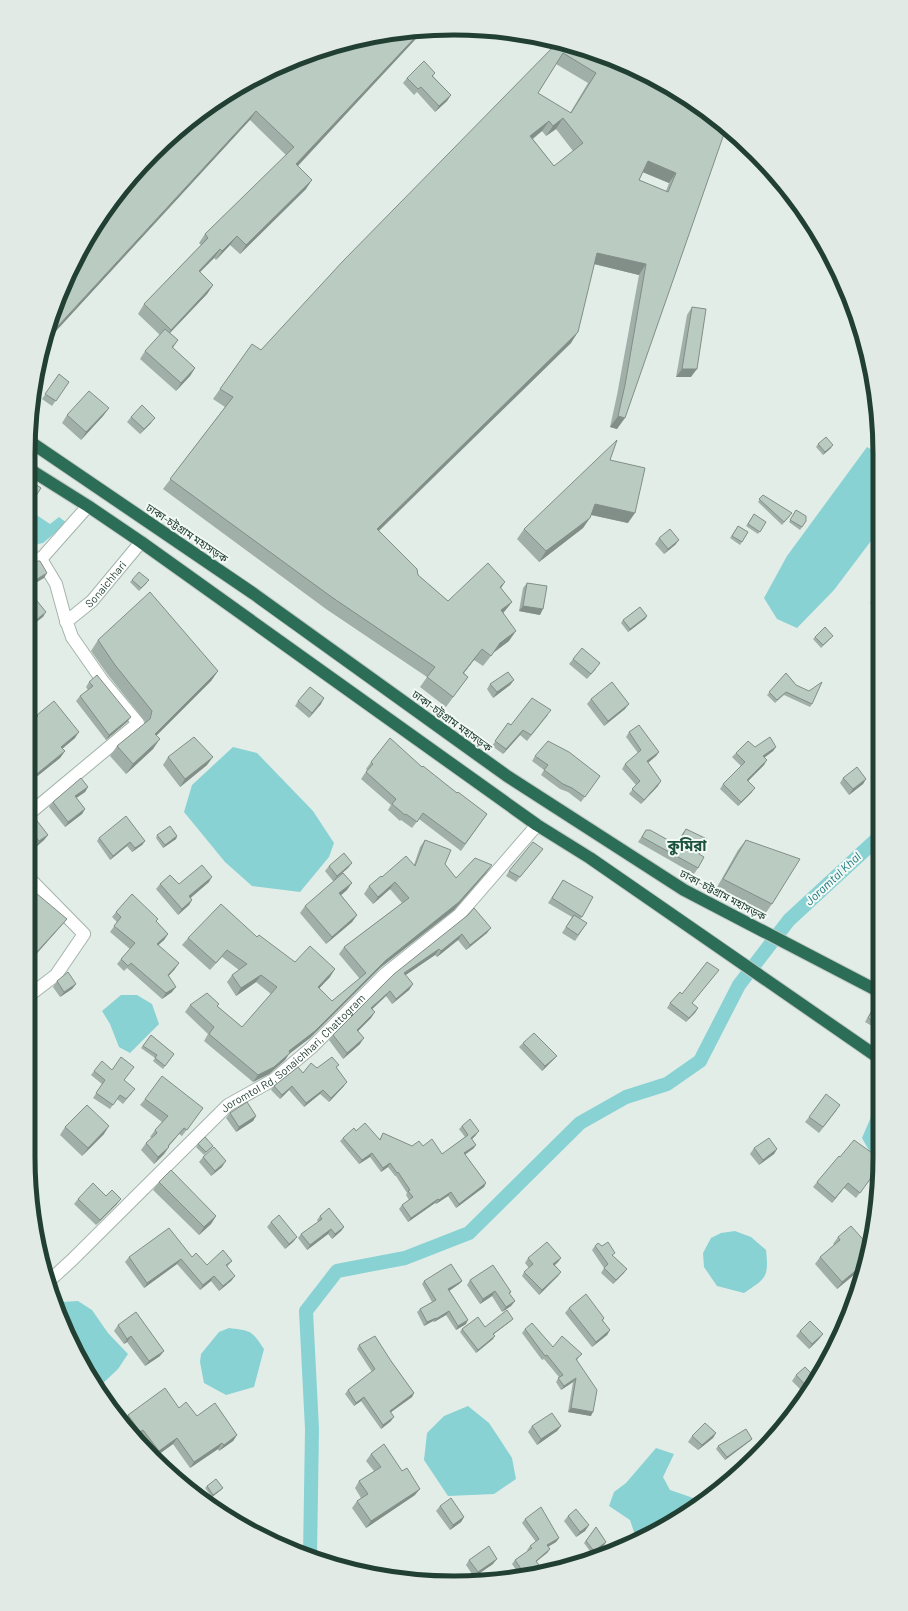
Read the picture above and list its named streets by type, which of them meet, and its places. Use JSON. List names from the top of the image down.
{
  "streets": {
    "highway": ["ঢাকা-চট্টগ্রাম মহাসড়ক"],
    "street": ["Sonaichhari", "Joromtol Rd, Sonaichhari, Chattogram"]
  },
  "districts": ["কুমিরা"],
  "water": ["Joramtal Khal"]
}
